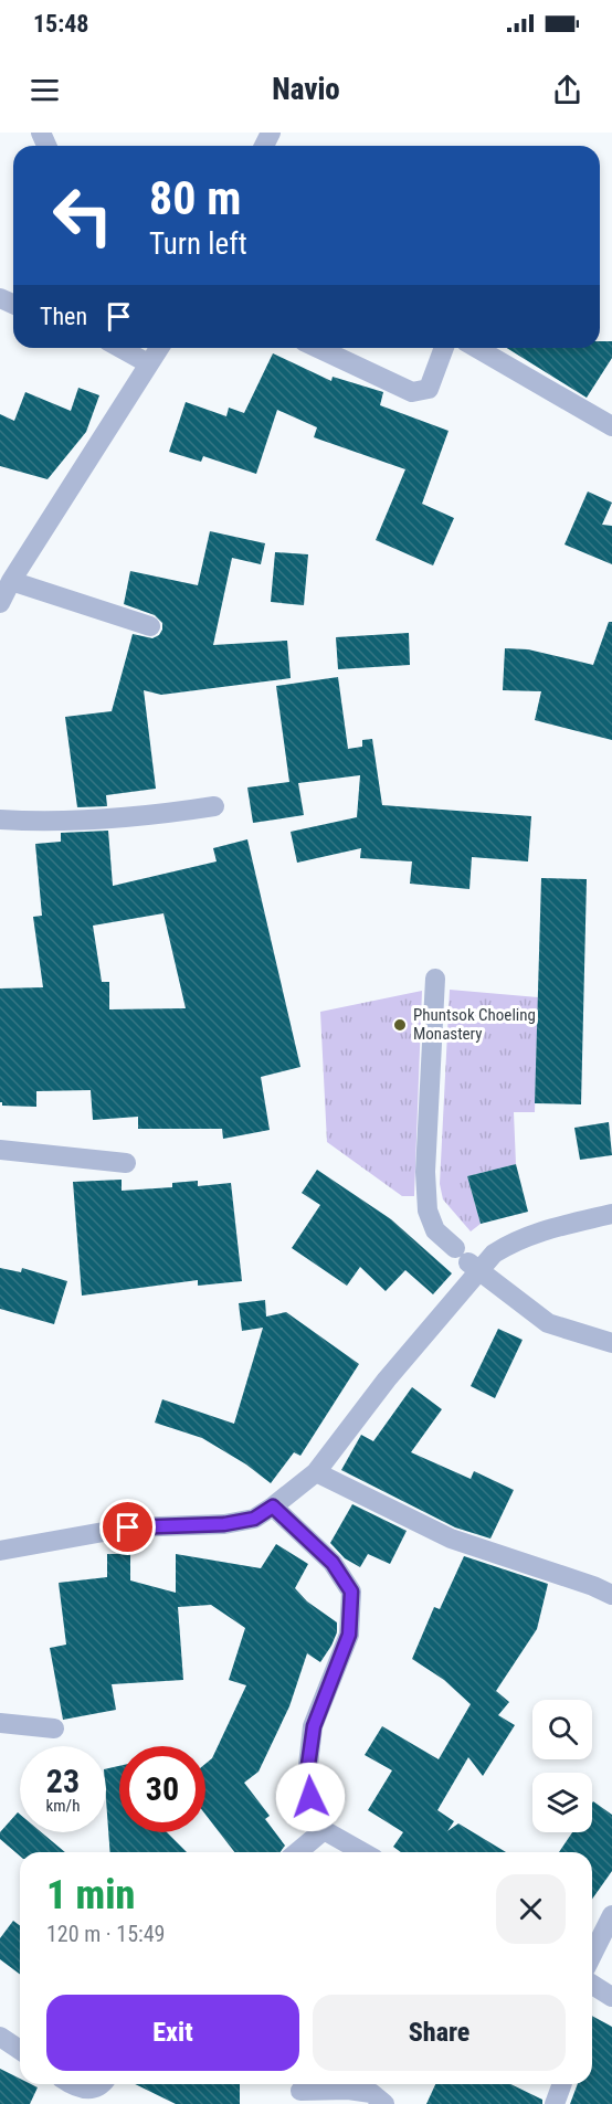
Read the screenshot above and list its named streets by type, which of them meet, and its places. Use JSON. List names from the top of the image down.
{
  "places": ["Phuntsok Choeling Monastery"],
  "page": {
    "status": "15:48",
    "header": "Navio",
    "turn": ["80 m", "Turn left"],
    "then": "Then",
    "speed": "23 km/h",
    "limit": "30",
    "heading": ["1 min", "120 m · 15:49"],
    "buttons": ["Exit", "Share"]
  }
}
